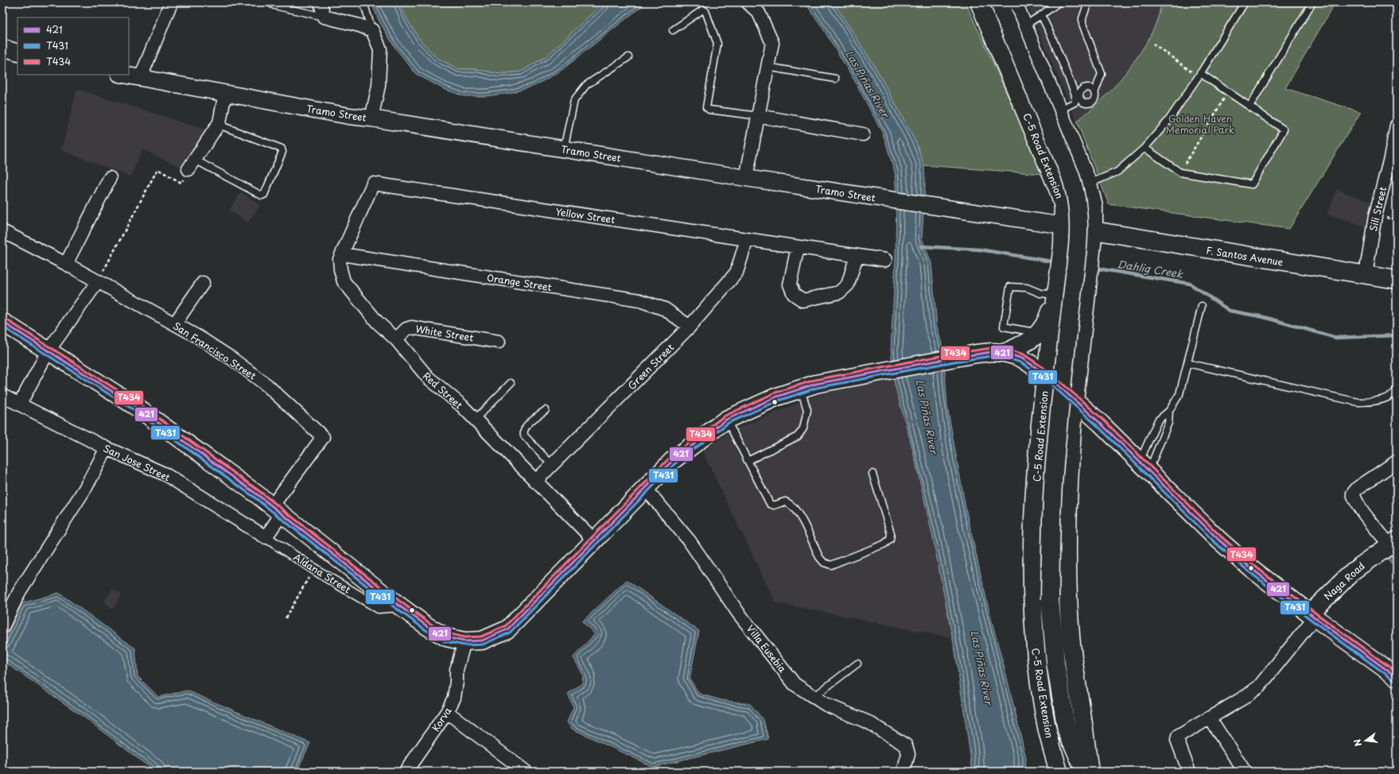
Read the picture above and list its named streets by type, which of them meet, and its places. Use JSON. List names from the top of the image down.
{
  "streets": {
    "main road": ["C-5 Road Extension", "F. Santos Avenue", "Naga Road"],
    "street": [
      "Tramo Street",
      "Sili Street",
      "Yellow Street",
      "Orange Street",
      "White Street",
      "San Francisco Street",
      "Green Street",
      "Red Street",
      "San Jose Street",
      "Aldana Street",
      "Villa Eusebia",
      "Korva"
    ]
  },
  "crossings": [
    ["Tramo Street", "C-5 Road Extension"],
    ["Tramo Street", "F. Santos Avenue"],
    ["C-5 Road Extension", "F. Santos Avenue"],
    ["Sili Street", "F. Santos Avenue"],
    ["Yellow Street", "Green Street"],
    ["Yellow Street", "Red Street"],
    ["Orange Street", "Green Street"],
    ["Orange Street", "Red Street"],
    ["White Street", "Red Street"],
    ["Green Street", "Red Street"],
    ["San Jose Street", "Aldana Street"]
  ],
  "water": ["Las Piñas River", "Dahlig Creek"],
  "parks": ["Golden Haven Memorial Park"],
  "lines": ["transit line T434", "transit line 421", "transit line T431"],
  "legend": ["421", "T431", "T434"],
  "north": "left"
}
